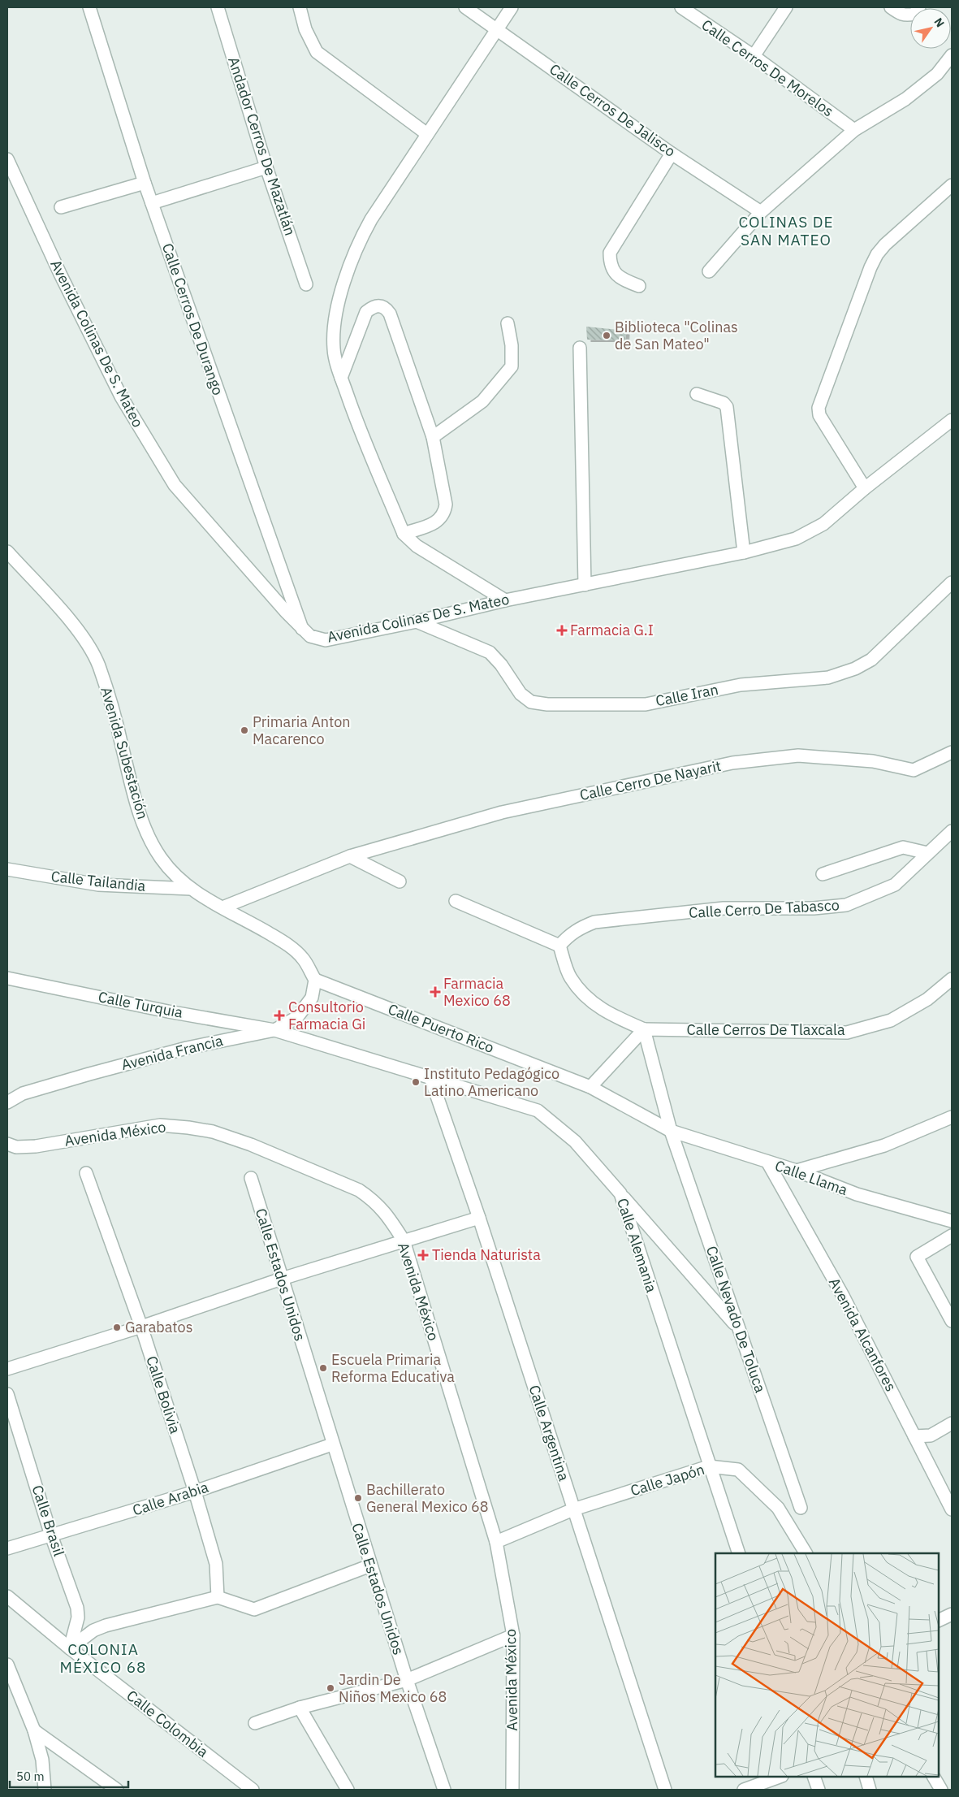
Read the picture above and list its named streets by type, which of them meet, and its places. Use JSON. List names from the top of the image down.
{
  "streets": {
    "street": [
      "Calle Cerros De Morelos",
      "Calle Cerros De Jalisco",
      "Andador Cerros De Mazatlán",
      "Calle Cerros De Durango",
      "Avenida Colinas De S. Mateo",
      "Calle Iran",
      "Avenida Subestación",
      "Calle Cerro De Nayarit",
      "Calle Tailandia",
      "Calle Cerro De Tabasco",
      "Calle Turquia",
      "Calle Puerto Rico",
      "Calle Cerros De Tlaxcala",
      "Avenida Francia",
      "Avenida México",
      "Calle Llama",
      "Calle Alemania",
      "Calle Estados Unidos",
      "Calle Nevado De Toluca",
      "Avenida Alcanfores",
      "Calle Bolivia",
      "Calle Argentina",
      "Calle Japón",
      "Calle Arabia",
      "Calle Brasil",
      "Calle Colombia"
    ]
  },
  "crossings": [
    ["Calle Cerros De Durango", "Avenida Colinas De S. Mateo"],
    ["Avenida Colinas De S. Mateo", "Calle Iran"],
    ["Avenida Subestación", "Calle Tailandia"],
    ["Avenida Subestación", "Calle Puerto Rico"],
    ["Avenida Subestación", "Avenida Francia"],
    ["Calle Turquia", "Avenida Francia"],
    ["Calle Turquia", "Calle Alemania"],
    ["Calle Puerto Rico", "Avenida Francia"],
    ["Calle Cerros De Tlaxcala", "Calle Nevado De Toluca"],
    ["Avenida Francia", "Calle Alemania"],
    ["Avenida México", "Calle Japón"],
    ["Calle Llama", "Calle Nevado De Toluca"],
    ["Calle Llama", "Avenida Alcanfores"],
    ["Calle Alemania", "Calle Argentina"],
    ["Calle Alemania", "Calle Japón"],
    ["Calle Estados Unidos", "Calle Arabia"],
    ["Calle Bolivia", "Calle Arabia"],
    ["Calle Argentina", "Calle Japón"],
    ["Calle Arabia", "Calle Brasil"],
    ["Calle Brasil", "Calle Colombia"]
  ],
  "districts": ["COLINAS DE SAN MATEO", "COLONIA MÉXICO 68"],
  "places": {
    "other": [
      "Biblioteca \"Colinas de San Mateo\"",
      "Primaria Anton Macarenco",
      "Instituto Pedagógico Latino Americano",
      "Garabatos",
      "Escuela Primaria Reforma Educativa",
      "Bachillerato General Mexico 68",
      "Jardin De Niños Mexico 68"
    ],
    "health": [
      "Farmacia G.I",
      "Farmacia Mexico 68",
      "Consultorio Farmacia Gi",
      "Tienda Naturista"
    ]
  },
  "scale_bar": "50 m",
  "north": "top right"
}
